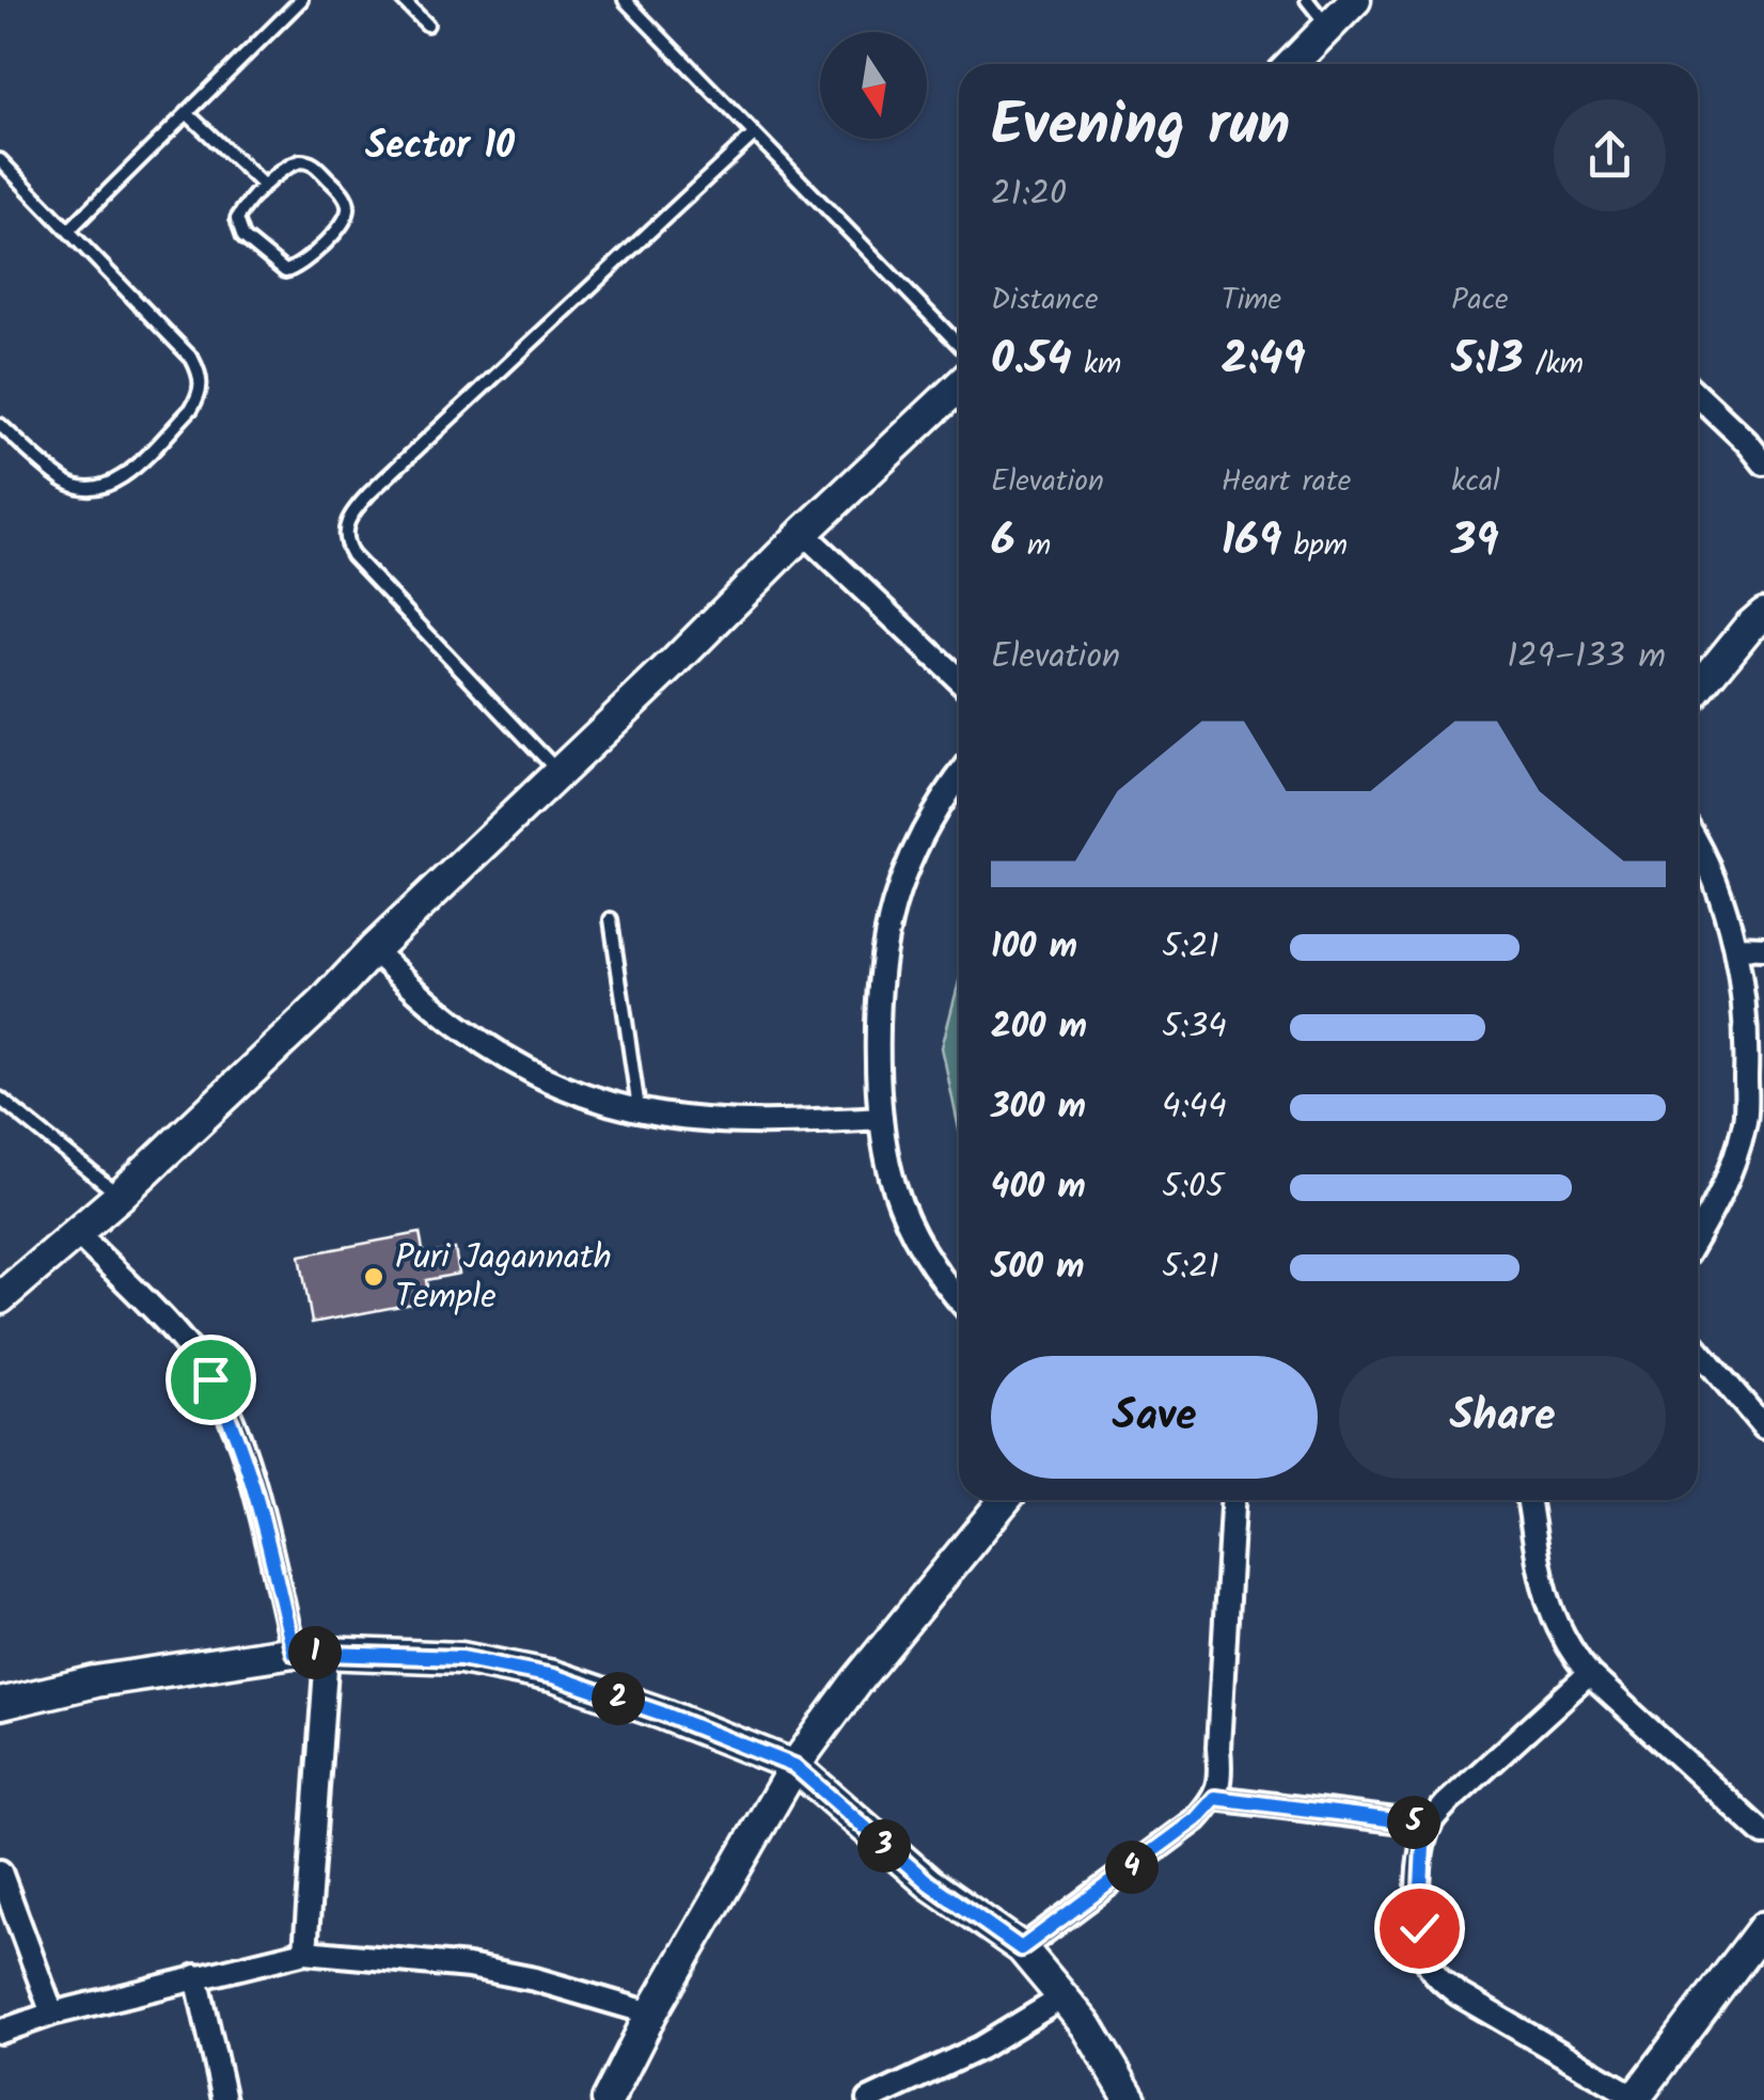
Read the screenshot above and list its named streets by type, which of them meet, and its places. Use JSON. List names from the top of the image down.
{
  "districts": ["Sector 10"],
  "places": ["Puri Jagannath Temple"],
  "north": "bottom",
  "page": {
    "heading": ["Evening run", "21:20"],
    "stats": [
      ["Distance", "0.54 km"],
      ["Time", "2:49"],
      ["Pace", "5:13 /km"],
      ["Elevation", "6 m"],
      ["Heart rate", "169 bpm"],
      ["kcal", "39"]
    ],
    "chart": ["Elevation", "129–133 m"],
    "list": [
      {
        "name": "100 m",
        "note": "5:21"
      },
      {
        "name": "200 m",
        "note": "5:34"
      },
      {
        "name": "300 m",
        "note": "4:44"
      },
      {
        "name": "400 m",
        "note": "5:05"
      },
      {
        "name": "500 m",
        "note": "5:21"
      }
    ],
    "buttons": ["Save", "Share"],
    "pins": [
      "1",
      "2",
      "5",
      "3",
      "4"
    ]
  }
}
